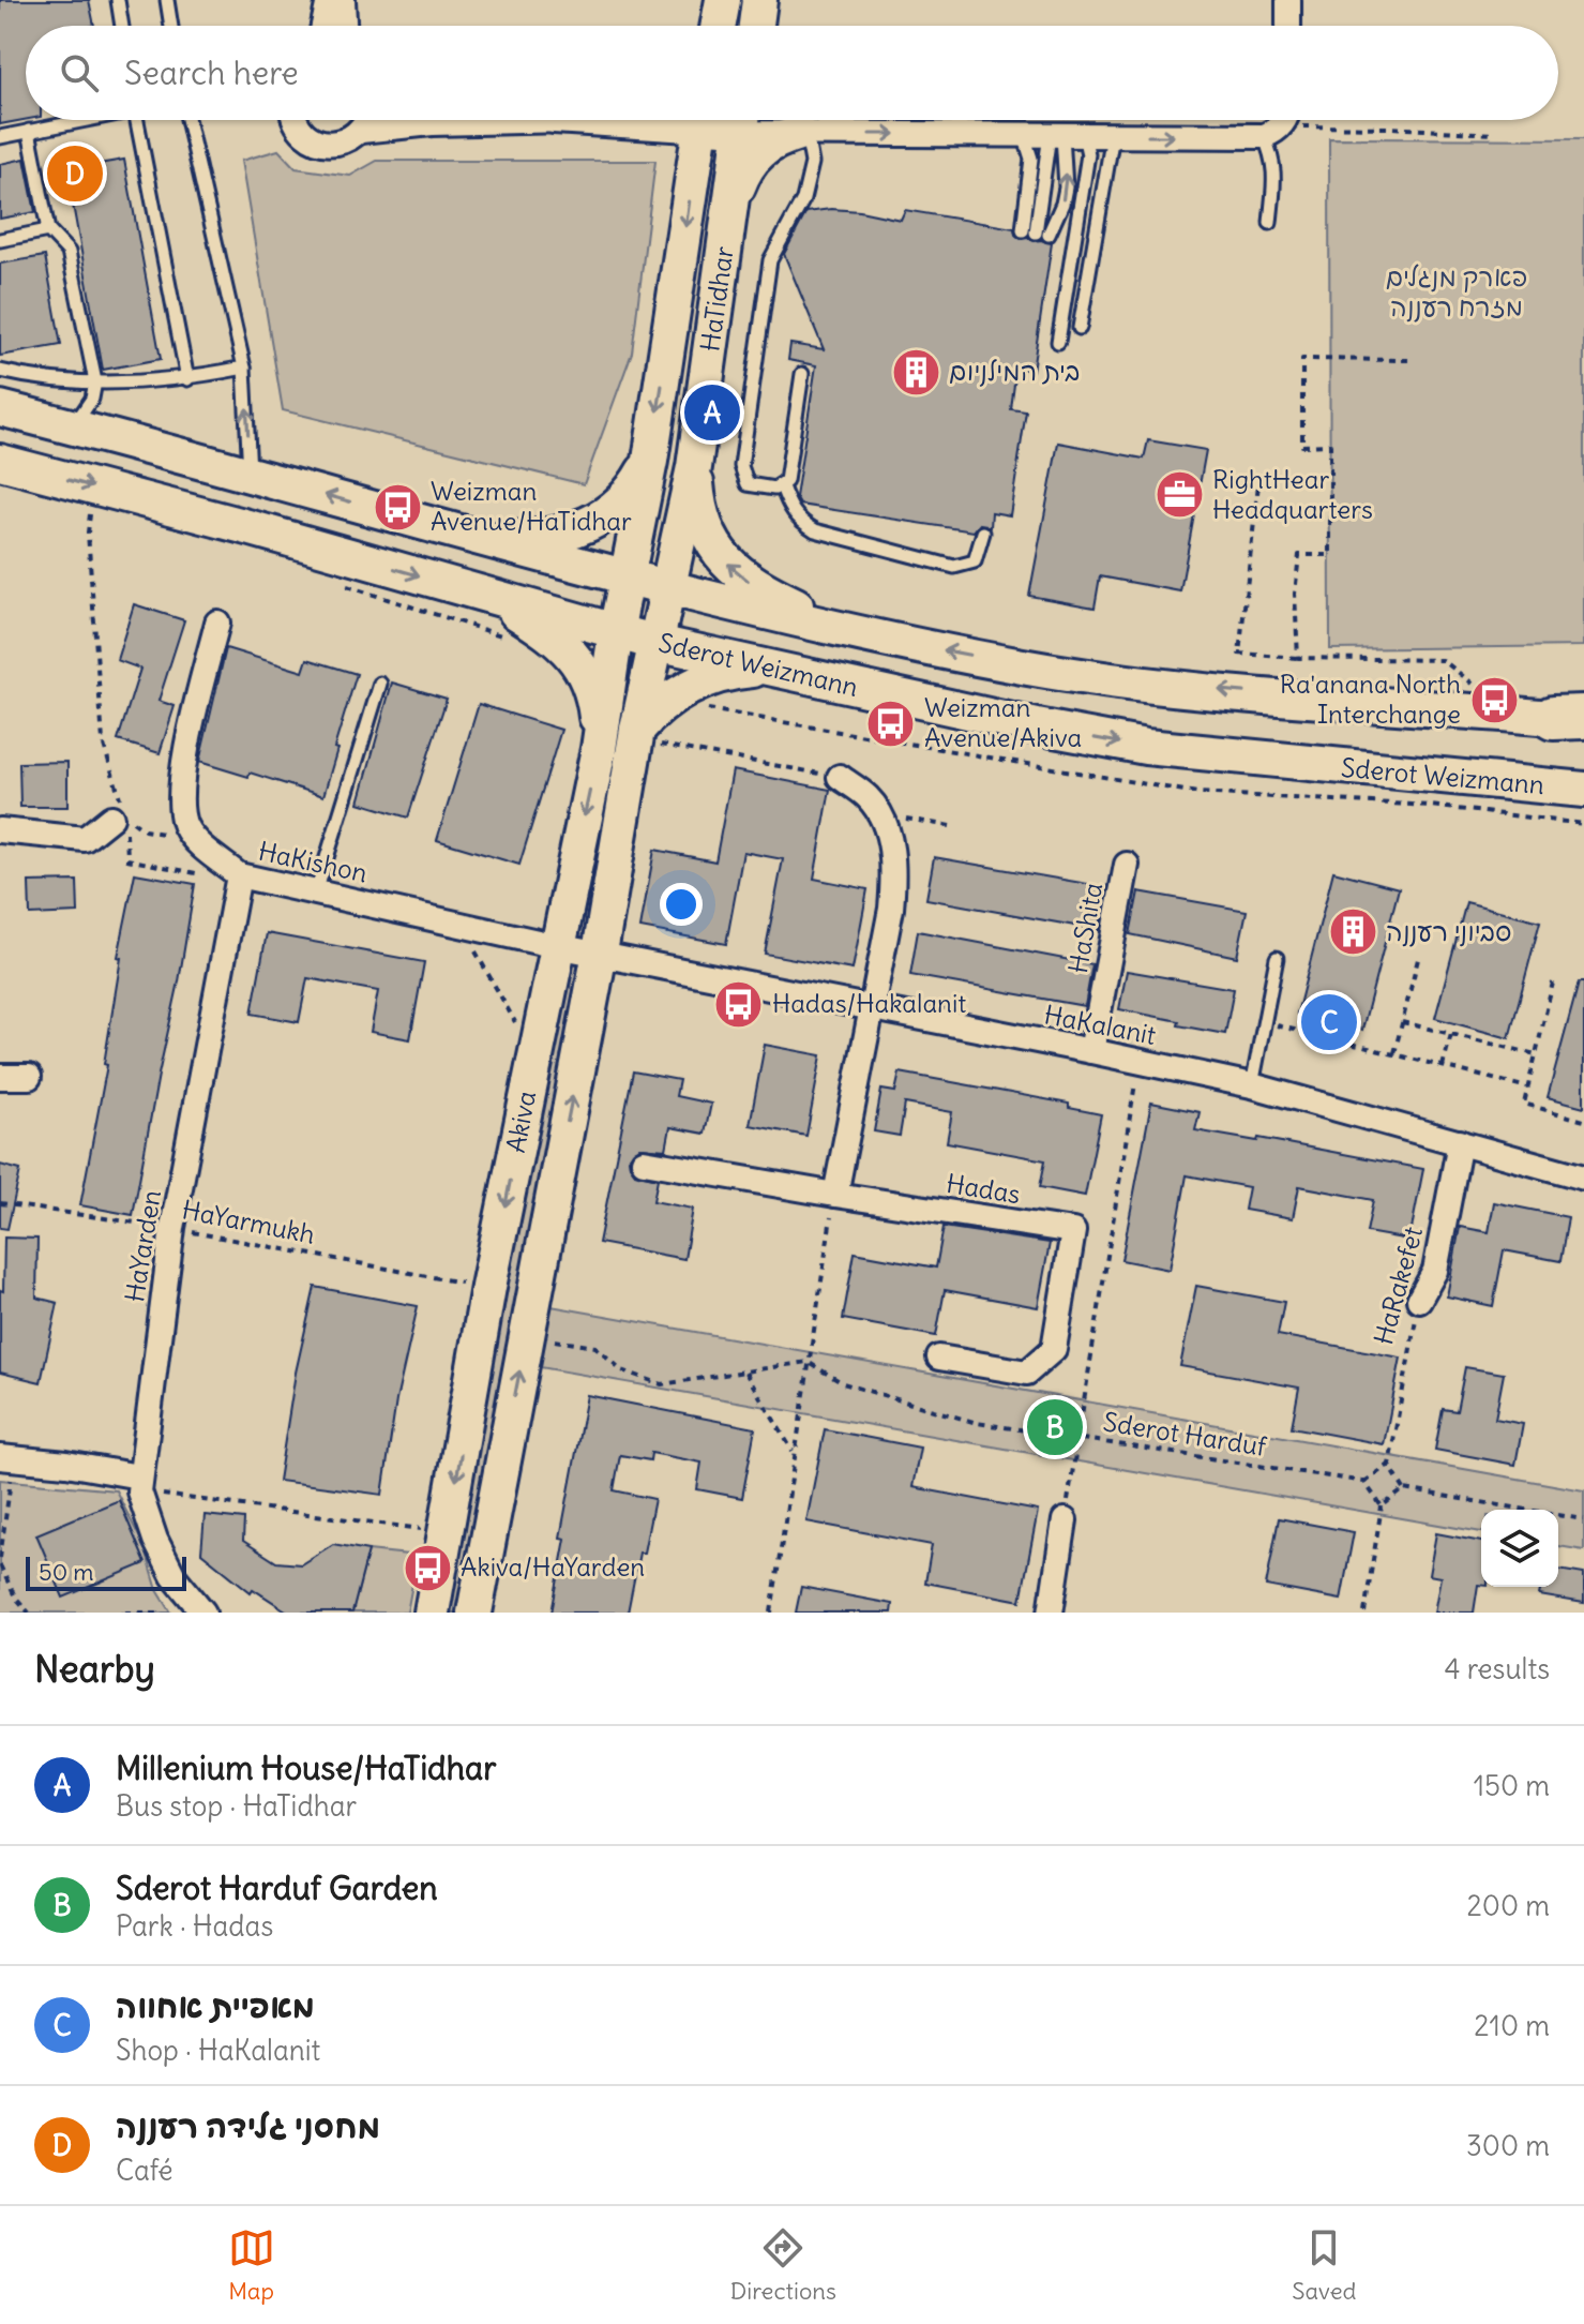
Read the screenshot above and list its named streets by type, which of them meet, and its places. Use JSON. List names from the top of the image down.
{
  "streets": {
    "main road": ["HaTidhar", "Sderot Weizmann", "Akiva"],
    "street": [
      "HaKishon",
      "HaShita",
      "HaKalanit",
      "Hadas",
      "HaYarden",
      "HaRakefet"
    ],
    "path": ["HaYarmukh", "Sderot Harduf"]
  },
  "crossings": [
    ["HaTidhar", "Sderot Weizmann"],
    ["HaTidhar", "Akiva"],
    ["Sderot Weizmann", "Akiva"],
    ["HaKishon", "HaKalanit"],
    ["HaKishon", "Akiva"],
    ["HaKishon", "HaYarden"],
    ["HaShita", "HaKalanit"],
    ["HaKalanit", "Akiva"],
    ["HaKalanit", "HaRakefet"],
    ["Akiva", "HaYarmukh"],
    ["HaYarmukh", "HaYarden"]
  ],
  "parks": ["פארק מנגלים מזרח רעננה"],
  "places": {
    "building": ["בית המילניום", "סביוני רעננה"],
    "office": ["RightHear Headquarters"],
    "bus stop": [
      "Weizman Avenue/HaTidhar",
      "Ra'anana North Interchange",
      "Weizman Avenue/Akiva",
      "Hadas/Hakalanit",
      "Akiva/HaYarden"
    ]
  },
  "scale_bar": "50 m",
  "page": {
    "search": "Search here",
    "pins": [
      "D",
      "A",
      "C",
      "B"
    ],
    "scale": "50 m",
    "heading": ["Nearby", "4 results"],
    "list": [
      {
        "mark": "A",
        "name": "Millenium House/HaTidhar",
        "note": "Bus stop · HaTidhar",
        "value": "150 m"
      },
      {
        "mark": "B",
        "name": "Sderot Harduf Garden",
        "note": "Park · Hadas",
        "value": "200 m"
      },
      {
        "mark": "C",
        "name": "מאפיית אחווה",
        "note": "Shop · HaKalanit",
        "value": "210 m"
      },
      {
        "mark": "D",
        "name": "מחסני גלידה רעננה",
        "note": "Café",
        "value": "300 m"
      }
    ],
    "nav": ["Map", "Directions", "Saved"]
  }
}
